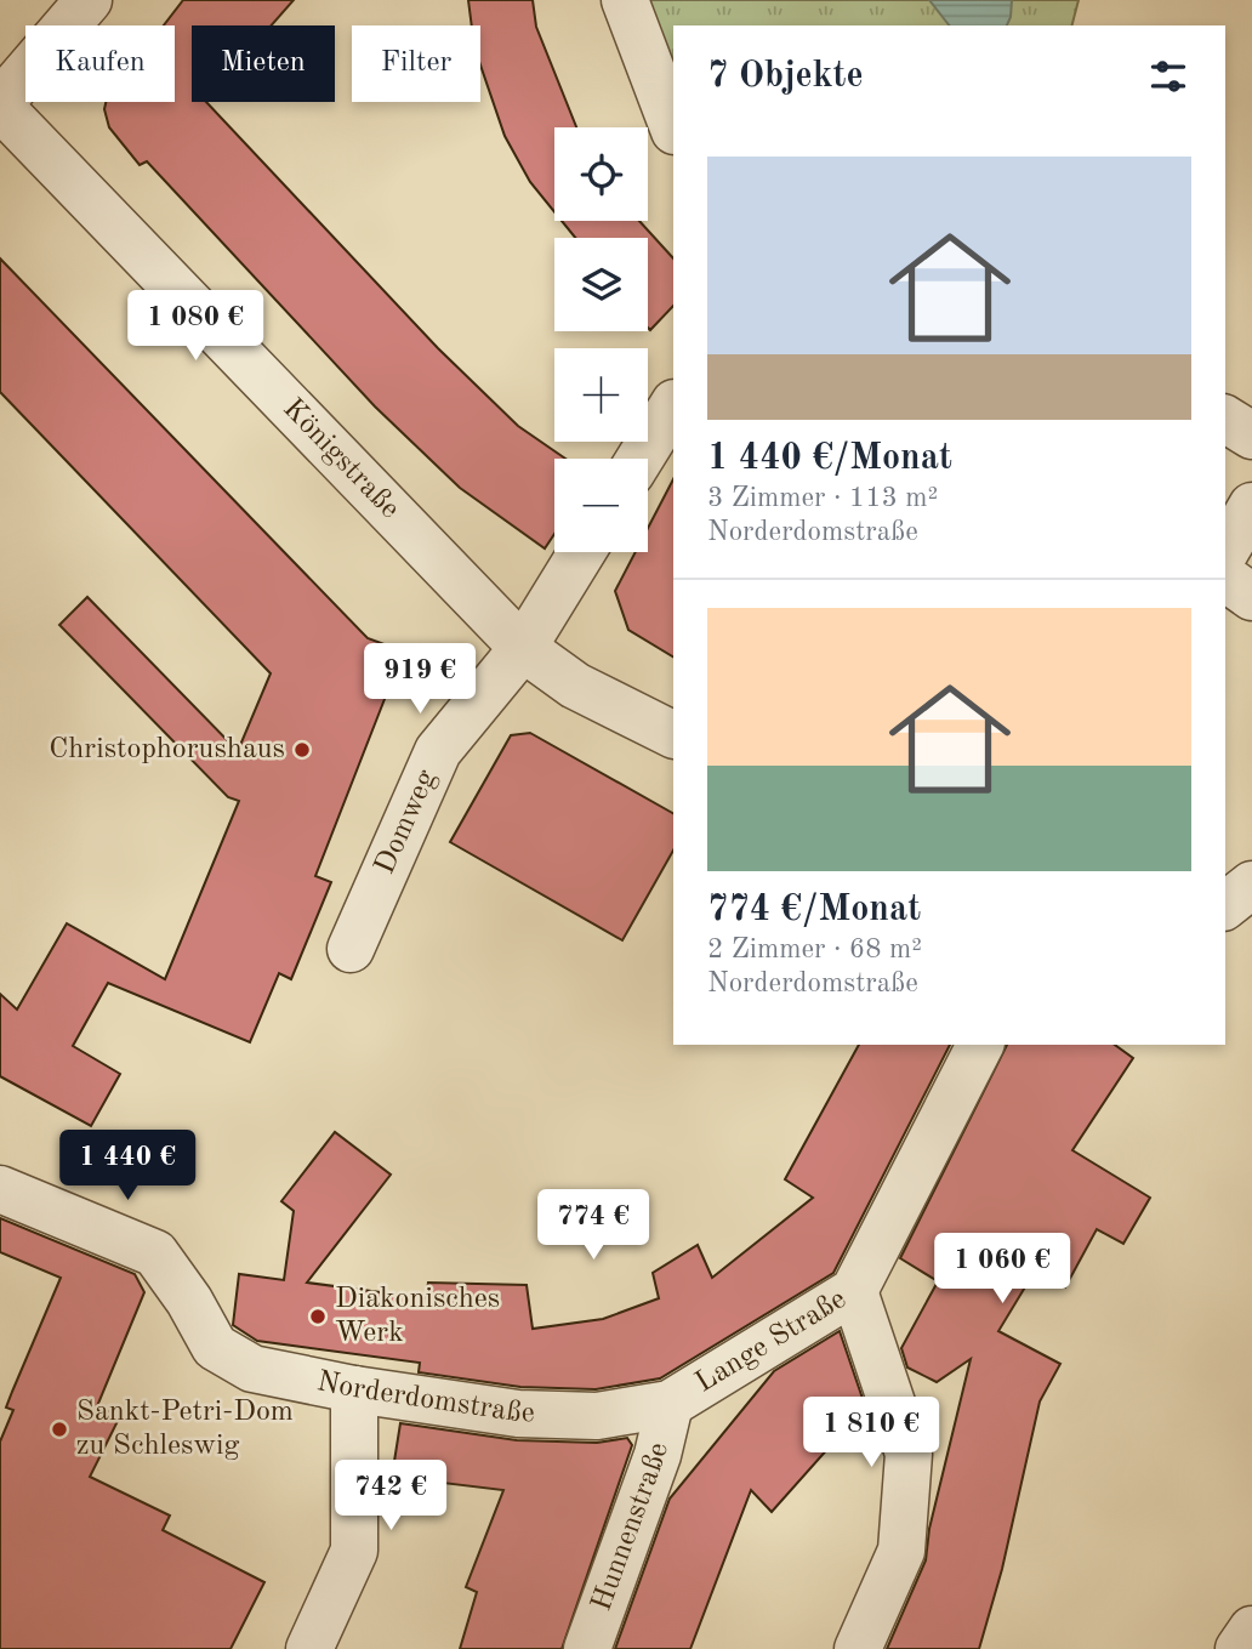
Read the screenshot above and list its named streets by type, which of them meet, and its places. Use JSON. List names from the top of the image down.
{
  "streets": {
    "street": [
      "Königstraße",
      "Domweg",
      "Lange Straße",
      "Norderdomstraße",
      "Hunnenstraße"
    ]
  },
  "crossings": [
    ["Königstraße", "Domweg"],
    ["Lange Straße", "Norderdomstraße"],
    ["Lange Straße", "Hunnenstraße"],
    ["Norderdomstraße", "Hunnenstraße"]
  ],
  "places": ["Christophorushaus", "Diakonisches Werk", "Sankt-Petri-Dom zu Schleswig"],
  "page": {
    "chip": ["Kaufen", "Mieten", "Filter"],
    "heading": "7 Objekte",
    "map_buttons": ["+", "−"],
    "list": [
      {
        "name": "1 440 €/Monat",
        "note": "3 Zimmer · 113 m² · Norderdomstraße"
      },
      {
        "name": "774 €/Monat",
        "note": "2 Zimmer · 68 m² · Norderdomstraße"
      }
    ],
    "price": [
      "1 080 €",
      "919 €",
      "1 440 €",
      "774 €",
      "1 060 €",
      "1 810 €",
      "742 €"
    ]
  }
}
